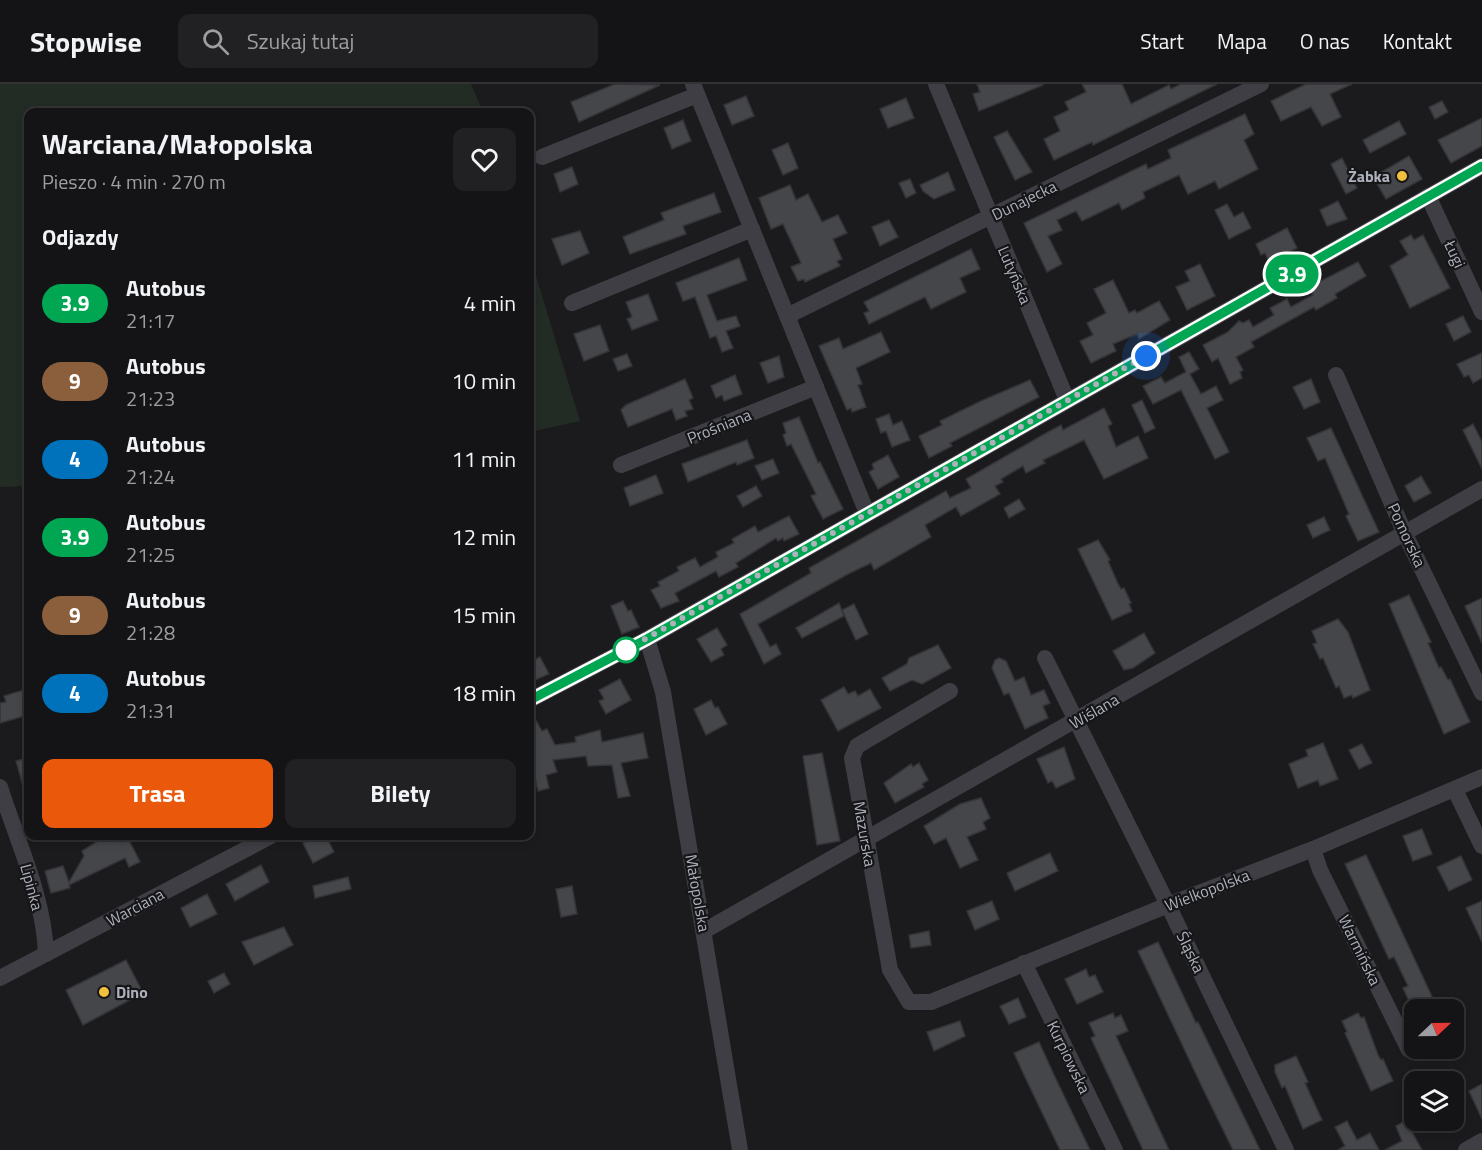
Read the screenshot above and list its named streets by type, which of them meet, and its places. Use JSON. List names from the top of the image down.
{
  "streets": {
    "street": [
      "Dunajecka",
      "Ługi",
      "Lutyńska",
      "Prośniana",
      "Pomorska",
      "Wiślana",
      "Mazurska",
      "Lipinka",
      "Wielkopolska",
      "Małopolska",
      "Warciana",
      "Warmińska",
      "Śląska",
      "Kurpiowska"
    ]
  },
  "crossings": [
    ["Dunajecka", "Lutyńska"],
    ["Pomorska", "Wiślana"],
    ["Wiślana", "Mazurska"],
    ["Wiślana", "Małopolska"],
    ["Wiślana", "Śląska"],
    ["Mazurska", "Wielkopolska"],
    ["Lipinka", "Warciana"],
    ["Wielkopolska", "Warmińska"],
    ["Wielkopolska", "Śląska"],
    ["Wielkopolska", "Kurpiowska"]
  ],
  "places": ["Żabka", "Dino"],
  "lines": ["bus line 3.9"],
  "north": "right",
  "page": {
    "header": "Stopwise",
    "search": "Szukaj tutaj",
    "nav": [
      "Start",
      "Mapa",
      "O nas",
      "Kontakt"
    ],
    "on_map": "3.9",
    "heading": [
      ["Warciana/Małopolska", "Pieszo · 4 min · 270 m"],
      "Odjazdy"
    ],
    "list": [
      {
        "mark": "3.9",
        "name": "Autobus",
        "note": "21:17",
        "value": "4 min"
      },
      {
        "mark": "9",
        "name": "Autobus",
        "note": "21:23",
        "value": "10 min"
      },
      {
        "mark": "4",
        "name": "Autobus",
        "note": "21:24",
        "value": "11 min"
      },
      {
        "mark": "3.9",
        "name": "Autobus",
        "note": "21:25",
        "value": "12 min"
      },
      {
        "mark": "9",
        "name": "Autobus",
        "note": "21:28",
        "value": "15 min"
      },
      {
        "mark": "4",
        "name": "Autobus",
        "note": "21:31",
        "value": "18 min"
      }
    ],
    "buttons": ["Trasa", "Bilety"]
  }
}
